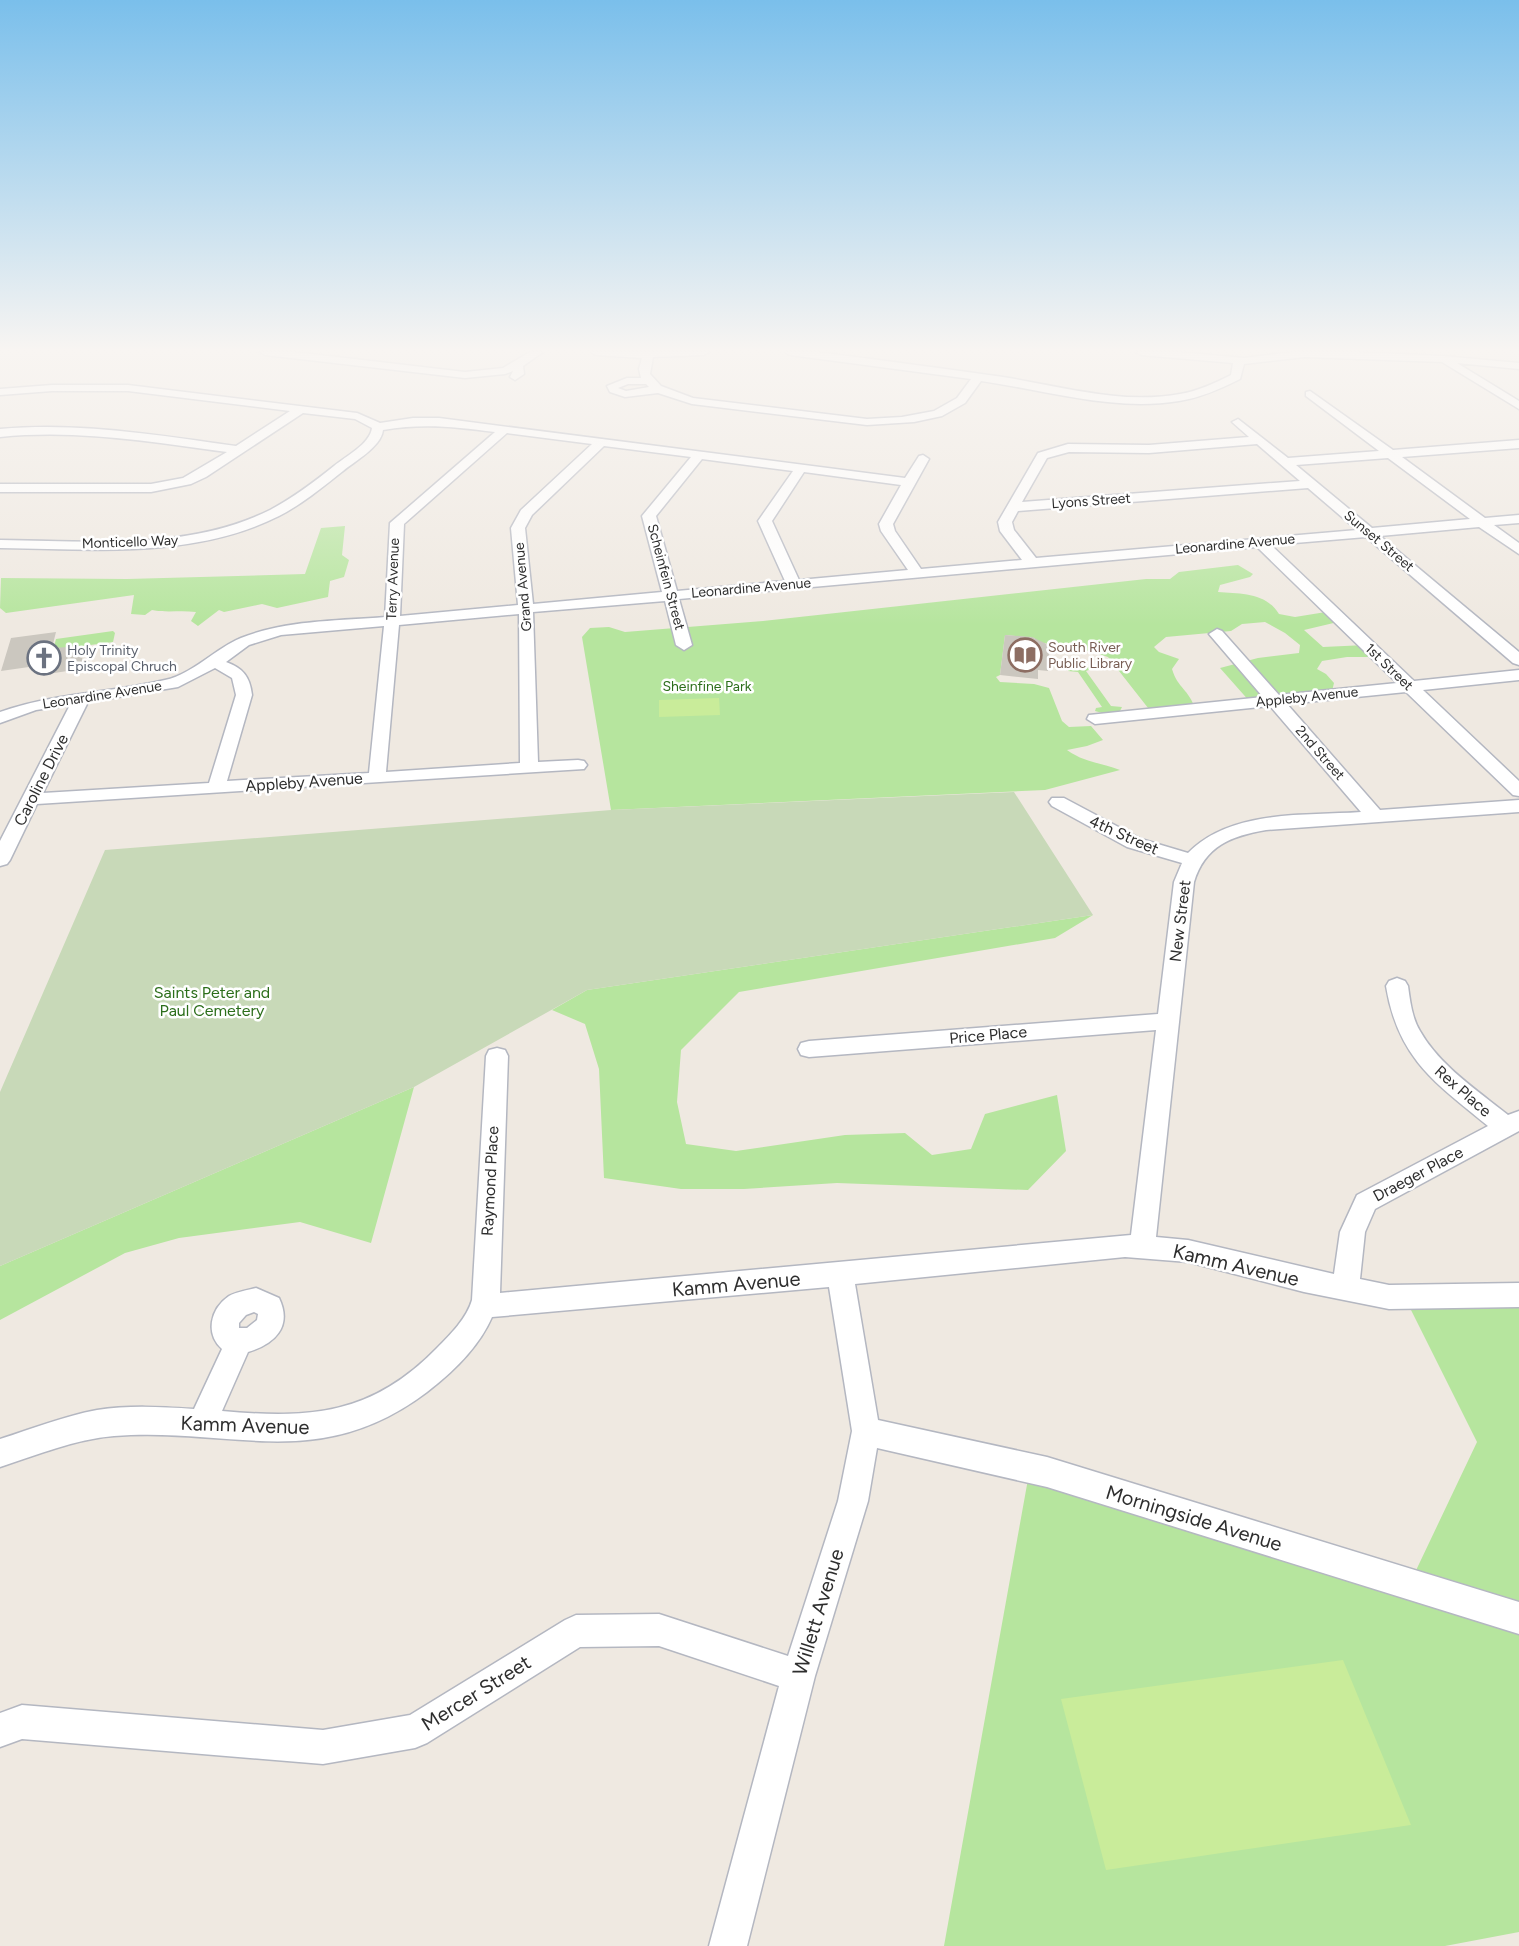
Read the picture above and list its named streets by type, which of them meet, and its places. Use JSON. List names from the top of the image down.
{
  "streets": {
    "street": [
      "Lyons Street",
      "Sunset Street",
      "Monticello Way",
      "Leonardine Avenue",
      "Scheinfein Street",
      "Terry Avenue",
      "Grand Avenue",
      "1st Street",
      "Appleby Avenue",
      "2nd Street",
      "Caroline Drive",
      "4th Street",
      "New Street",
      "Price Place",
      "Rex Place",
      "Draeger Place",
      "Raymond Place",
      "Kamm Avenue",
      "Morningside Avenue",
      "Willett Avenue",
      "Mercer Street"
    ]
  },
  "crossings": [
    ["Lyons Street", "Sunset Street"],
    ["Sunset Street", "Leonardine Avenue"],
    ["Leonardine Avenue", "Scheinfein Street"],
    ["Leonardine Avenue", "Terry Avenue"],
    ["Leonardine Avenue", "Grand Avenue"],
    ["Leonardine Avenue", "1st Street"],
    ["Leonardine Avenue", "Caroline Drive"],
    ["Terry Avenue", "Appleby Avenue"],
    ["Grand Avenue", "Appleby Avenue"],
    ["1st Street", "Appleby Avenue"],
    ["Appleby Avenue", "2nd Street"],
    ["Appleby Avenue", "Caroline Drive"],
    ["2nd Street", "New Street"],
    ["4th Street", "New Street"],
    ["New Street", "Price Place"],
    ["New Street", "Kamm Avenue"],
    ["Rex Place", "Draeger Place"],
    ["Draeger Place", "Kamm Avenue"],
    ["Raymond Place", "Kamm Avenue"],
    ["Kamm Avenue", "Willett Avenue"],
    ["Morningside Avenue", "Willett Avenue"],
    ["Willett Avenue", "Mercer Street"]
  ],
  "parks": ["Sheinfine Park", "Saints Peter and Paul Cemetery"],
  "places": {
    "library": ["South River Public Library"],
    "church": ["Holy Trinity Episcopal Chruch"]
  }
}
